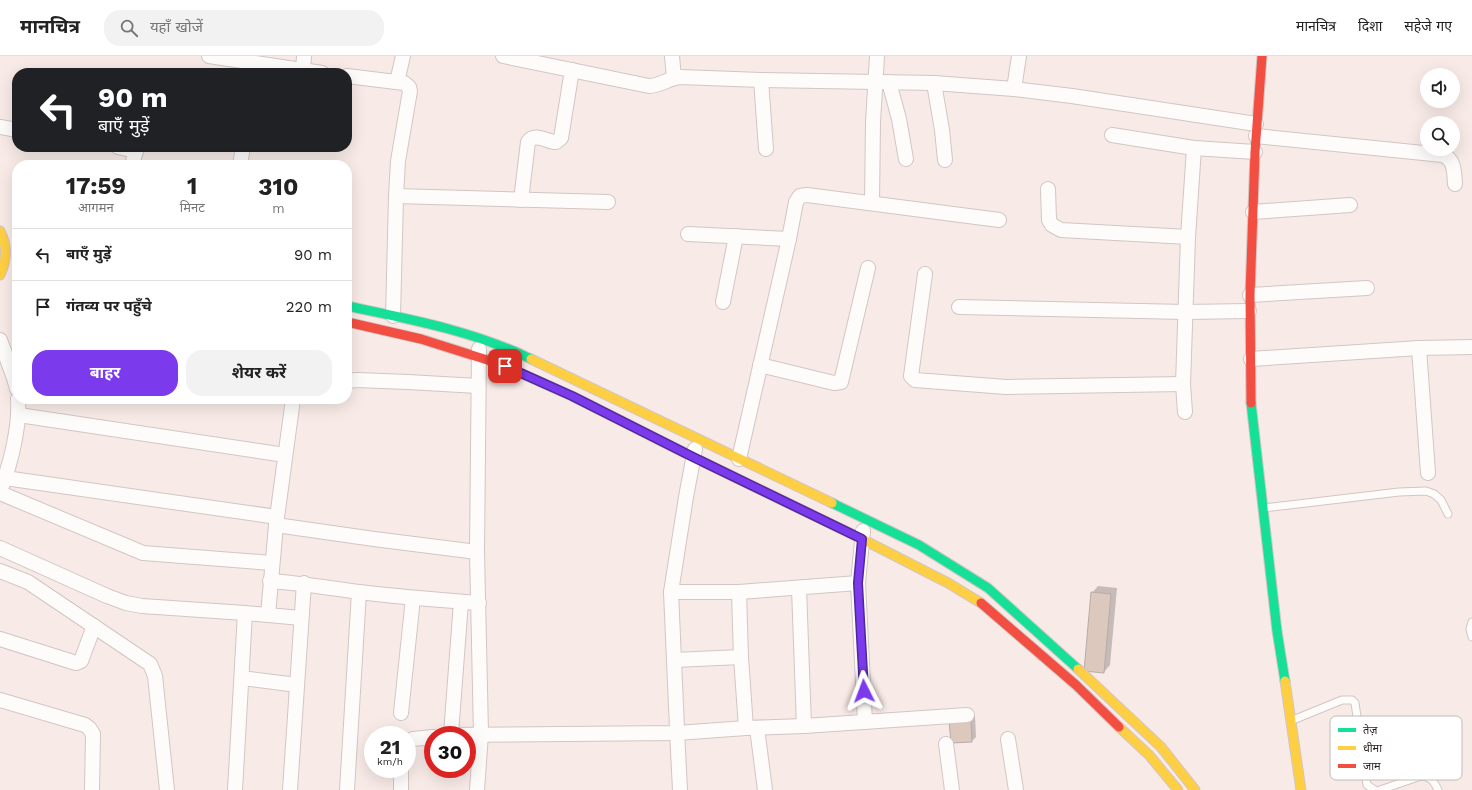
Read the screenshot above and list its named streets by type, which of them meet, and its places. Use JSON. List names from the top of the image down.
{
  "legend": ["तेज़", "धीमा", "जाम"],
  "page": {
    "header": "मानचित्र",
    "search": "यहाँ खोजें",
    "nav": ["मानचित्र", "दिशा", "सहेजे गए"],
    "turn": ["90 m", "बाएँ मुड़ें"],
    "eta": [
      "17:59",
      "आगमन",
      "1",
      "मिनट",
      "310",
      "m"
    ],
    "list": [
      {
        "name": "बाएँ मुड़ें",
        "value": "90 m"
      },
      {
        "name": "गंतव्य पर पहुँचे",
        "value": "220 m"
      }
    ],
    "buttons": ["बाहर", "शेयर करें"],
    "speed": "21 km/h",
    "limit": "30"
  }
}
